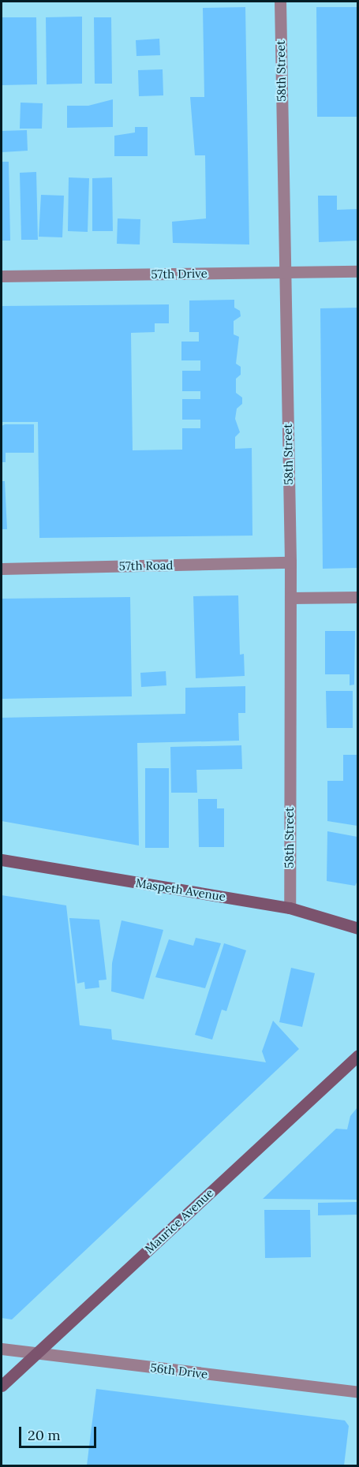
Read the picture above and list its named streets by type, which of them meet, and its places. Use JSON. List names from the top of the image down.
{
  "streets": {
    "main road": ["Maspeth Avenue", "Maurice Avenue"],
    "street": [
      "58th Street",
      "57th Drive",
      "57th Road",
      "56th Drive"
    ]
  },
  "crossings": [
    ["58th Street", "57th Drive"],
    ["58th Street", "57th Road"],
    ["58th Street", "Maspeth Avenue"],
    ["Maurice Avenue", "56th Drive"]
  ],
  "scale_bar": "20 m"
}
